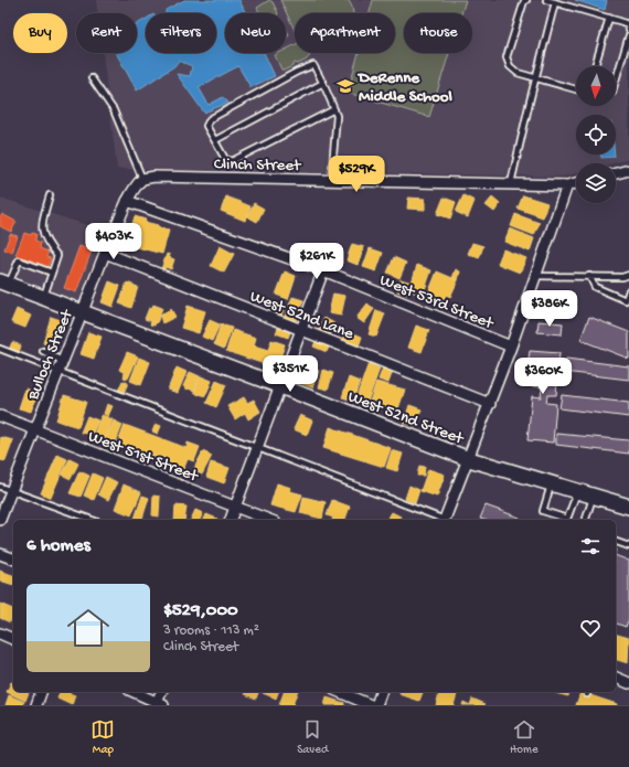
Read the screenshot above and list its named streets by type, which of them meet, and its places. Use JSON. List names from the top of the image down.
{
  "streets": {
    "main road": ["West 52nd Street"],
    "street": [
      "Clinch Street",
      "West 53rd Street",
      "West 52nd Lane",
      "Bulloch Street",
      "West 51st Street"
    ]
  },
  "crossings": [
    ["West 53rd Street", "Bulloch Street"],
    ["West 52nd Lane", "Bulloch Street"],
    ["Bulloch Street", "West 52nd Street"],
    ["Bulloch Street", "West 51st Street"]
  ],
  "places": {
    "school or university": ["DeRenne Middle School"]
  },
  "north": "bottom",
  "page": {
    "chip": [
      "Buy",
      "Rent",
      "Filters",
      "New",
      "Apartment",
      "House"
    ],
    "price": [
      "$529K",
      "$403K",
      "$261K",
      "$386K",
      "$351K",
      "$360K"
    ],
    "heading": "6 homes",
    "list": [
      {
        "name": "$529,000",
        "note": "3 rooms · 113 m² · Clinch Street"
      }
    ],
    "tabs": ["Map", "Saved", "Home"]
  }
}
